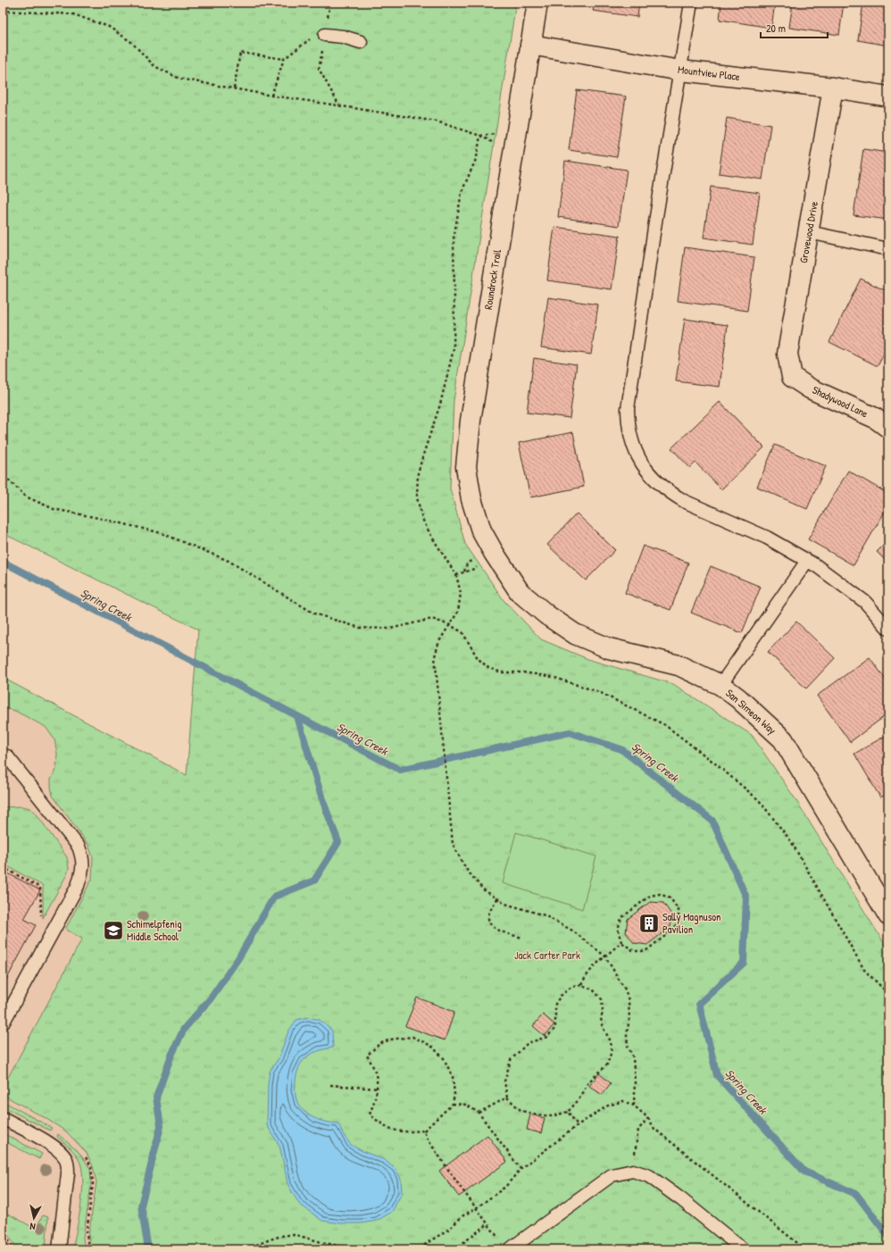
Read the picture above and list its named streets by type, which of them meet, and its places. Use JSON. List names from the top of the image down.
{
  "streets": {
    "street": [
      "Mountview Place",
      "Grovewood Drive",
      "Roundrock Trail",
      "Shadywood Lane",
      "San Simeon Way"
    ]
  },
  "crossings": [
    ["Mountview Place", "Grovewood Drive"],
    ["Mountview Place", "Roundrock Trail"],
    ["Grovewood Drive", "Shadywood Lane"],
    ["Roundrock Trail", "San Simeon Way"]
  ],
  "water": ["Spring Creek"],
  "parks": ["Jack Carter Park"],
  "places": {
    "building": ["Sally Magnuson Pavilion"],
    "school or university": ["Schimelpfenig Middle School"]
  },
  "scale_bar": "20 m",
  "north": "bottom"
}
